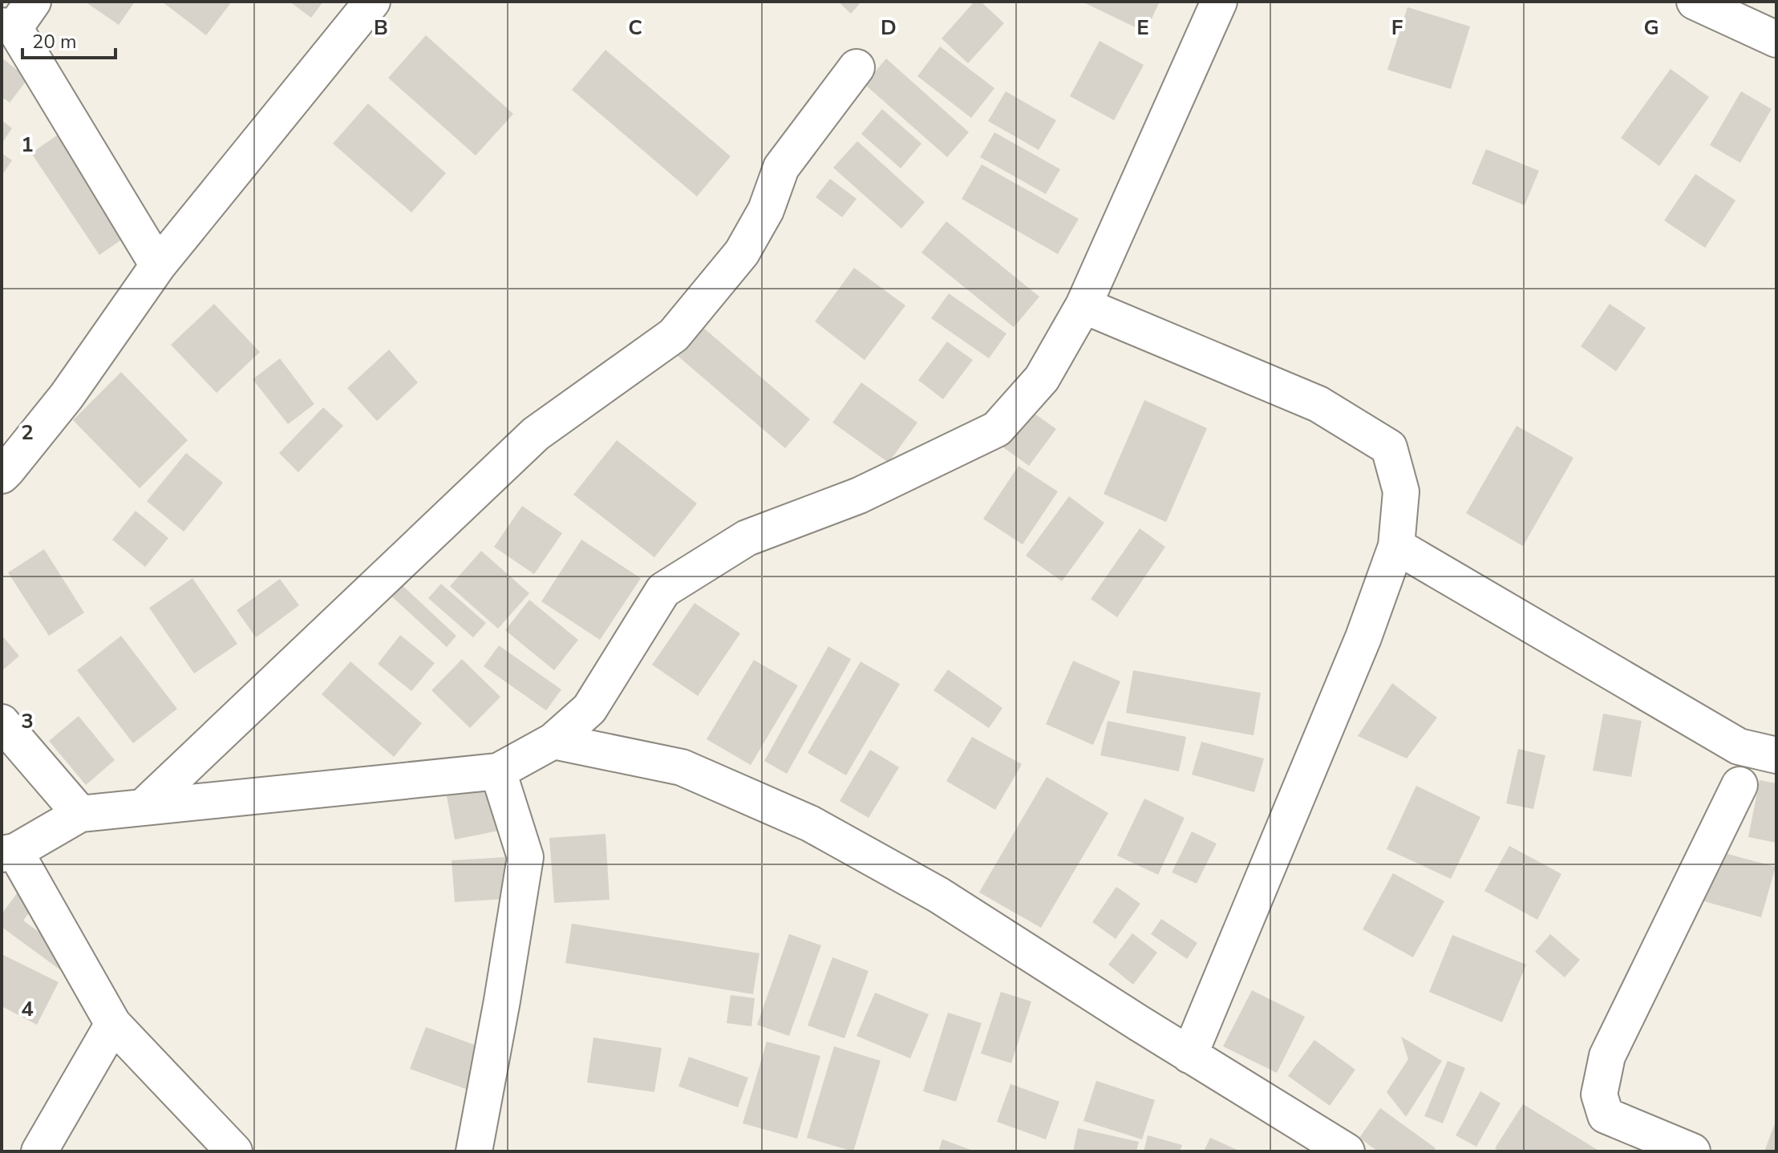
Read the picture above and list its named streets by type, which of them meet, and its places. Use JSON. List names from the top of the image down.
{
  "scale_bar": "20 m",
  "grid": {
    "columns": [
      "B",
      "C",
      "D",
      "E",
      "F",
      "G"
    ],
    "rows": [
      "1",
      "2",
      "3",
      "4"
    ]
  }
}
